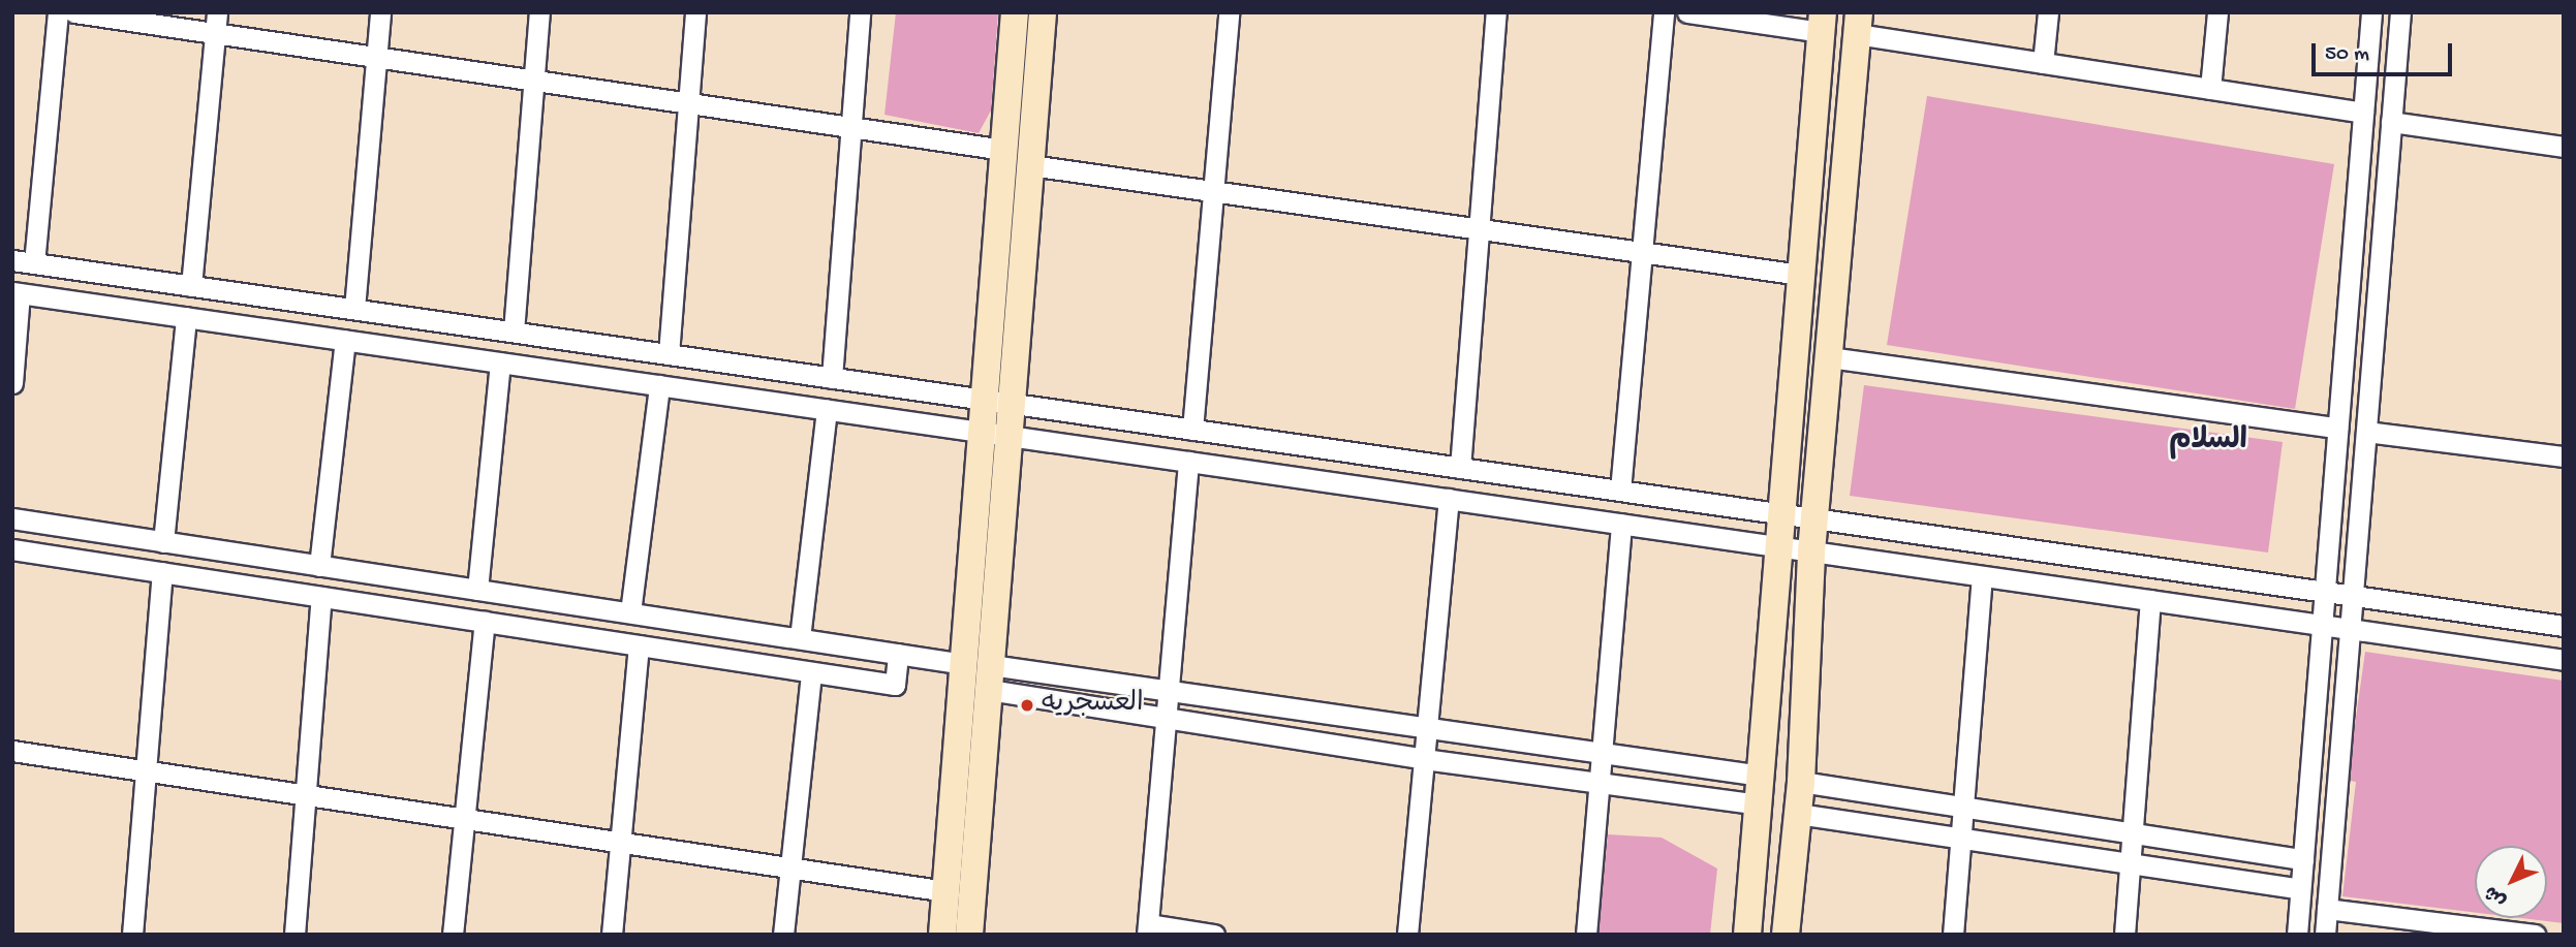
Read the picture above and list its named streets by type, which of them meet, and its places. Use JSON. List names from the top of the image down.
{
  "districts": ["السلام"],
  "places": ["العسجريه"],
  "scale_bar": "50 m",
  "north": "bottom left"
}
